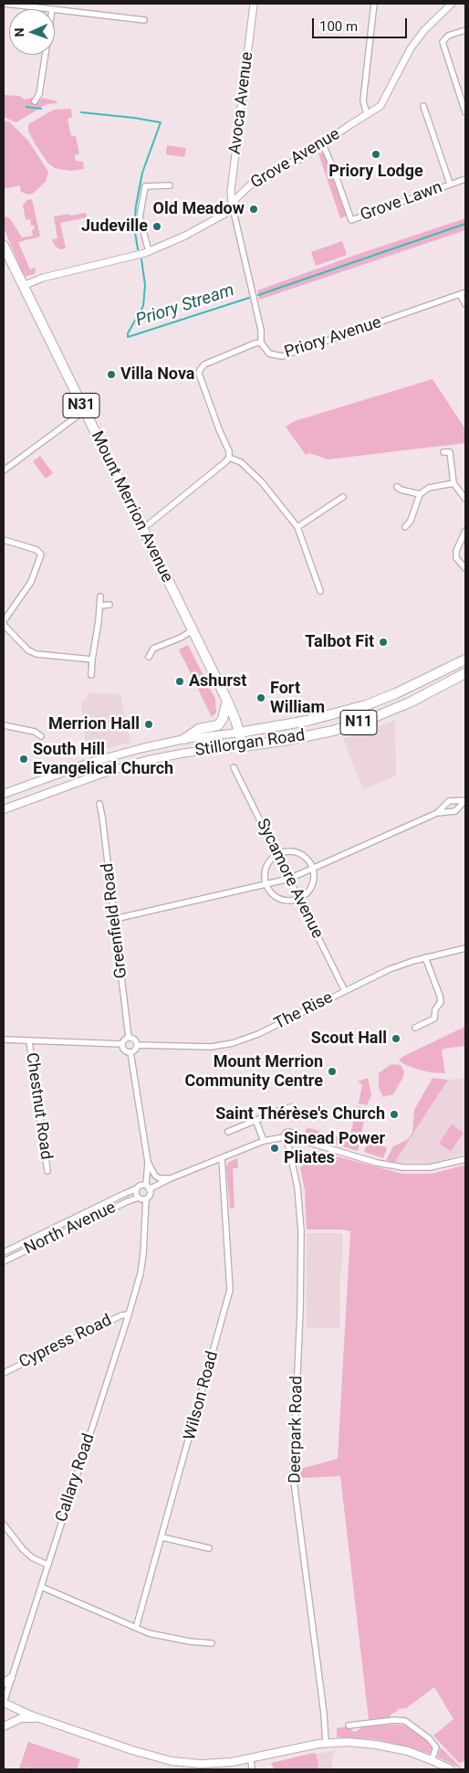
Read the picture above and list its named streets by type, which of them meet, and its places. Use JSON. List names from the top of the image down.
{
  "streets": {
    "highway": [
      "N31",
      "Mount Merrion Avenue",
      "N11",
      "Stillorgan Road"
    ],
    "street": [
      "Avoca Avenue",
      "Grove Avenue",
      "Grove Lawn",
      "Priory Avenue",
      "Sycamore Avenue",
      "Greenfield Road",
      "The Rise",
      "Chestnut Road",
      "North Avenue",
      "Cypress Road",
      "Wilson Road",
      "Deerpark Road",
      "Callary Road"
    ]
  },
  "crossings": [
    ["Avoca Avenue", "Grove Avenue"],
    ["Avoca Avenue", "Priory Avenue"],
    ["Grove Avenue", "Grove Lawn"],
    ["Grove Avenue", "Priory Avenue"],
    ["Grove Avenue", "Mount Merrion Avenue"],
    ["Mount Merrion Avenue", "Stillorgan Road"],
    ["Sycamore Avenue", "The Rise"],
    ["Greenfield Road", "The Rise"],
    ["North Avenue", "Callary Road"],
    ["Cypress Road", "Callary Road"]
  ],
  "water": ["Priory Stream"],
  "places": [
    "Priory Lodge",
    "Old Meadow",
    "Judeville",
    "Villa Nova",
    "Talbot Fit",
    "Ashurst",
    "Fort William",
    "Merrion Hall",
    "South Hill Evangelical Church",
    "Scout Hall",
    "Mount Merrion Community Centre",
    "Saint Thérèse's Church",
    "Sinead Power Pliates"
  ],
  "scale_bar": "100 m",
  "north": "left"
}
